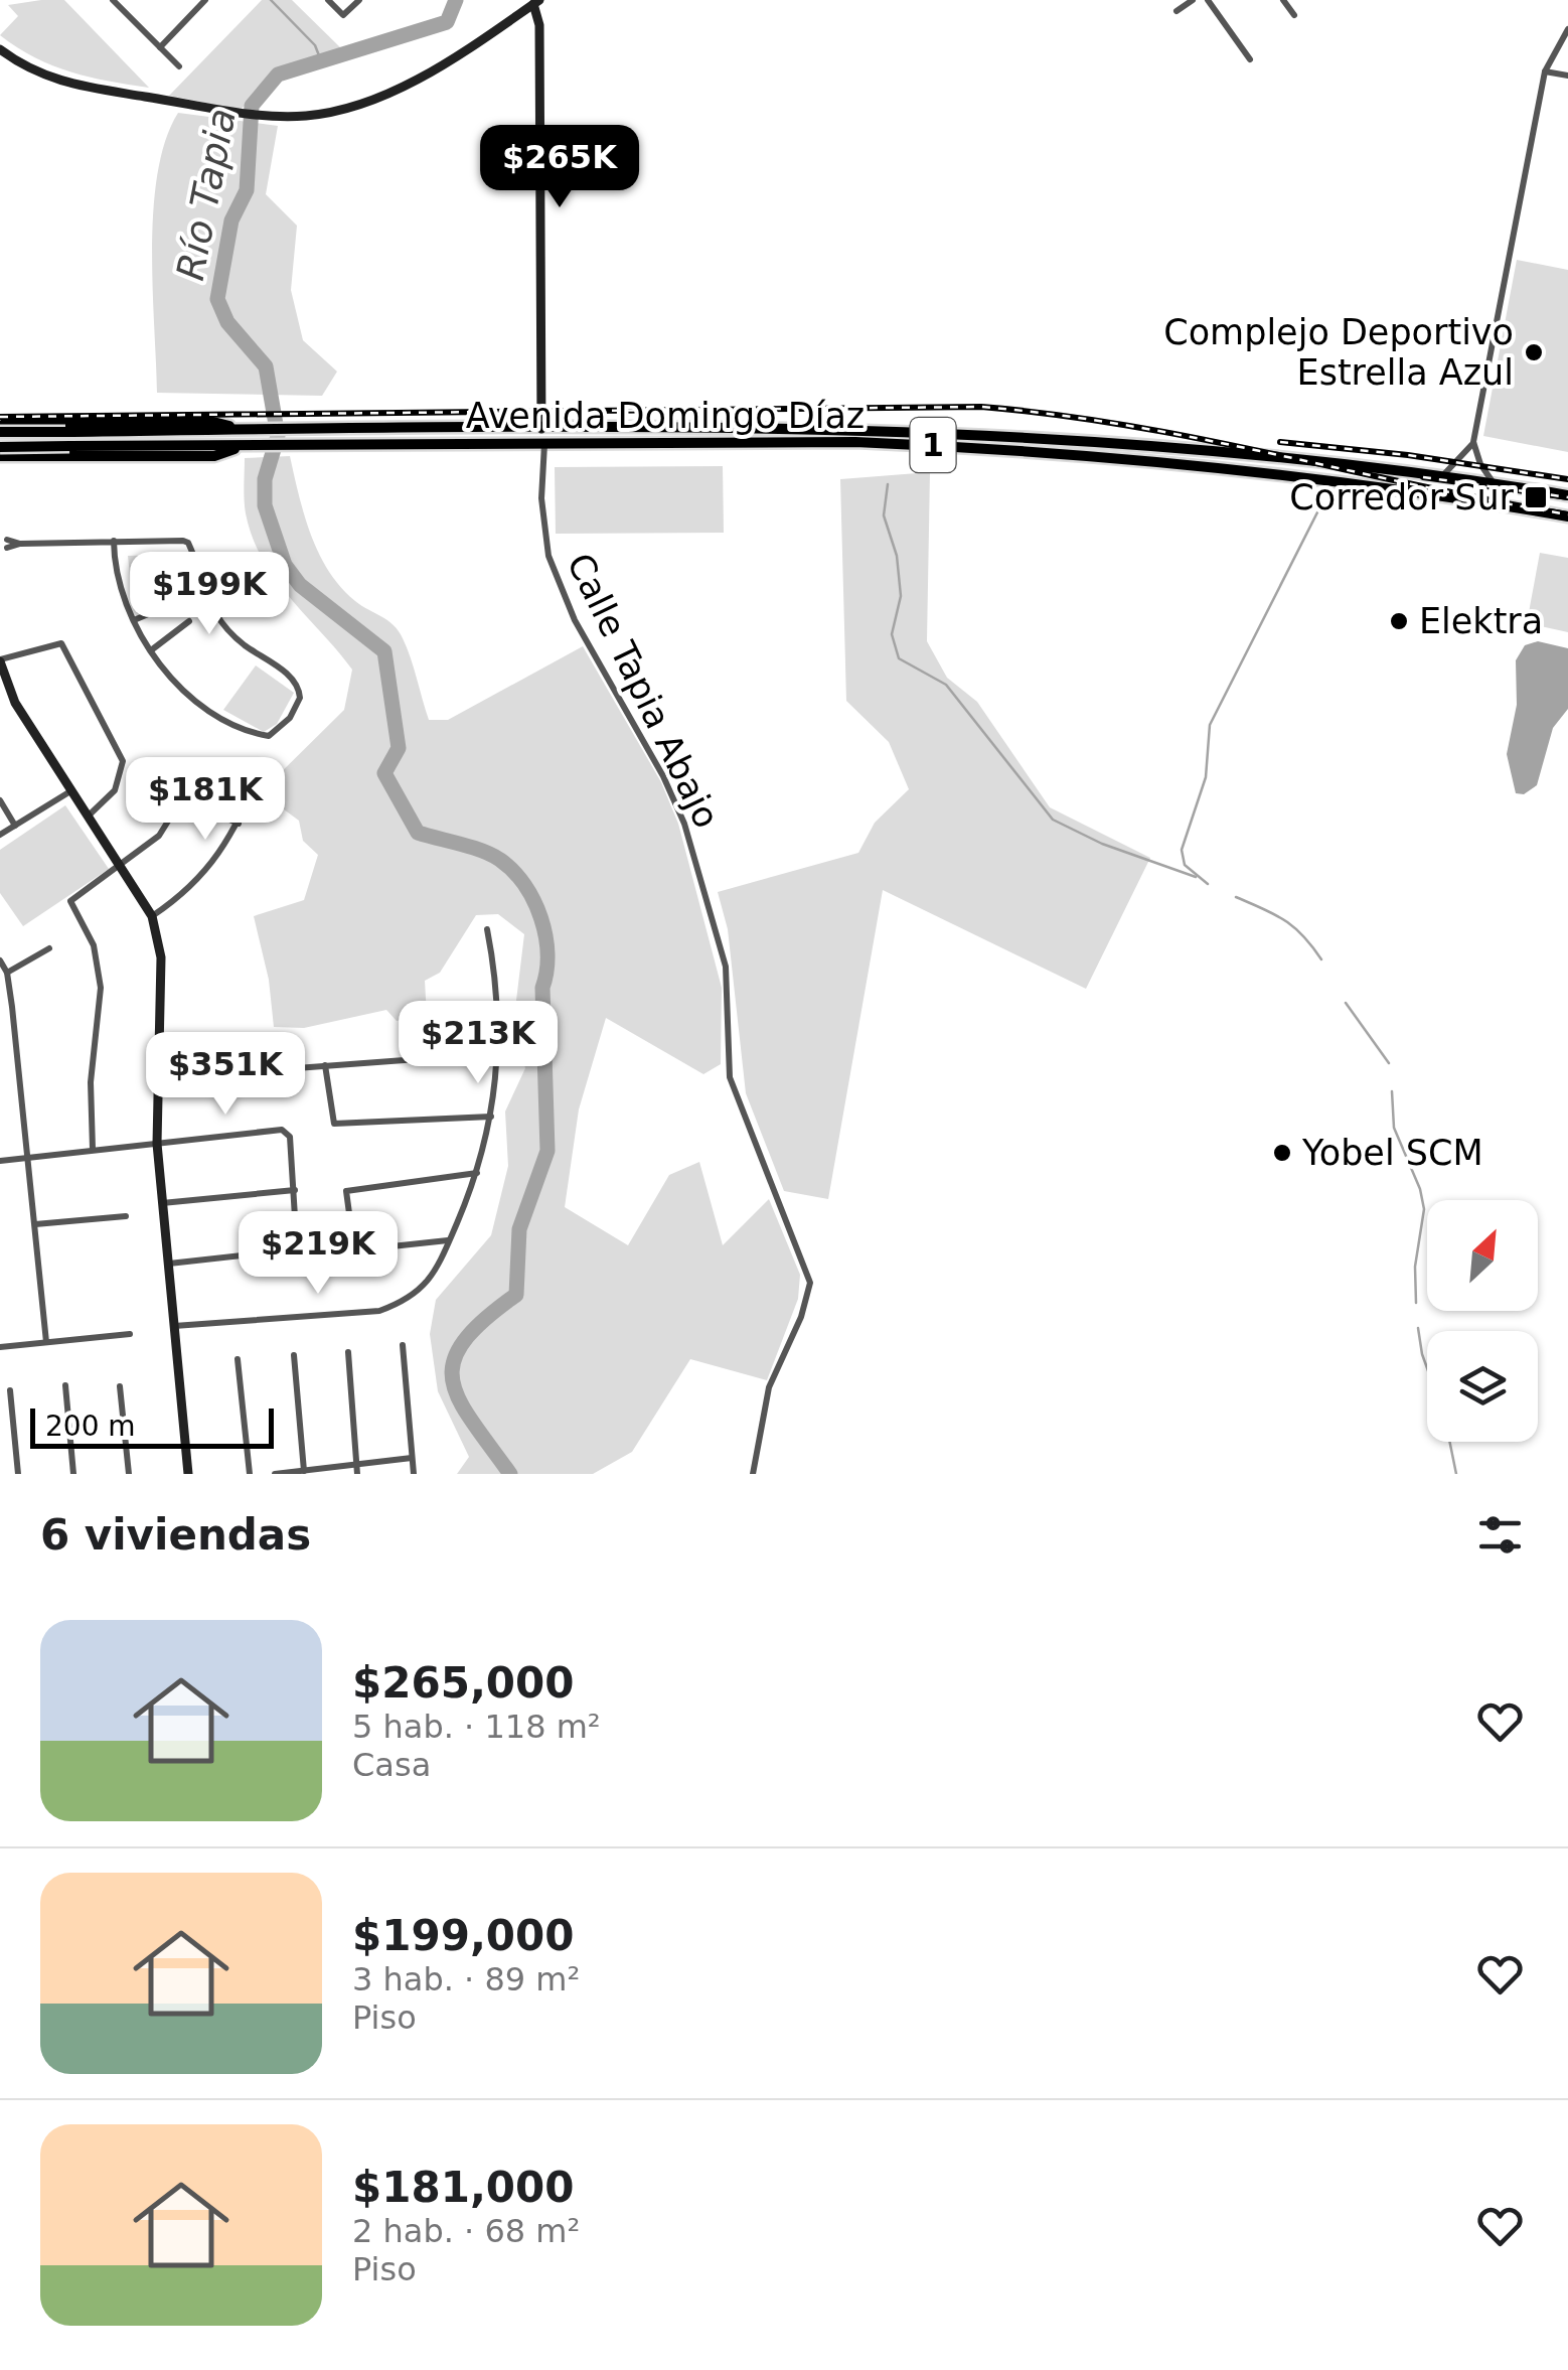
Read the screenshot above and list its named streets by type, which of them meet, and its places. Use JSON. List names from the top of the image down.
{
  "streets": {
    "main road": ["Avenida Domingo Díaz", "1"],
    "street": ["Calle Tapia Abajo"]
  },
  "crossings": [
    ["Avenida Domingo Díaz", "Calle Tapia Abajo"]
  ],
  "water": ["Río Tapia"],
  "places": {
    "other": ["Complejo Deportivo Estrella Azul", "Elektra", "Yobel SCM"],
    "transit": ["Corredor Sur"]
  },
  "scale_bar": "200 m",
  "north": "top right",
  "page": {
    "price": [
      "$265K",
      "$199K",
      "$181K",
      "$213K",
      "$351K",
      "$219K"
    ],
    "scale": "200 m",
    "heading": "6 viviendas",
    "list": [
      {
        "name": "$265,000",
        "note": "5 hab. · 118 m² · Casa"
      },
      {
        "name": "$199,000",
        "note": "3 hab. · 89 m² · Piso"
      },
      {
        "name": "$181,000",
        "note": "2 hab. · 68 m² · Piso"
      }
    ]
  }
}
